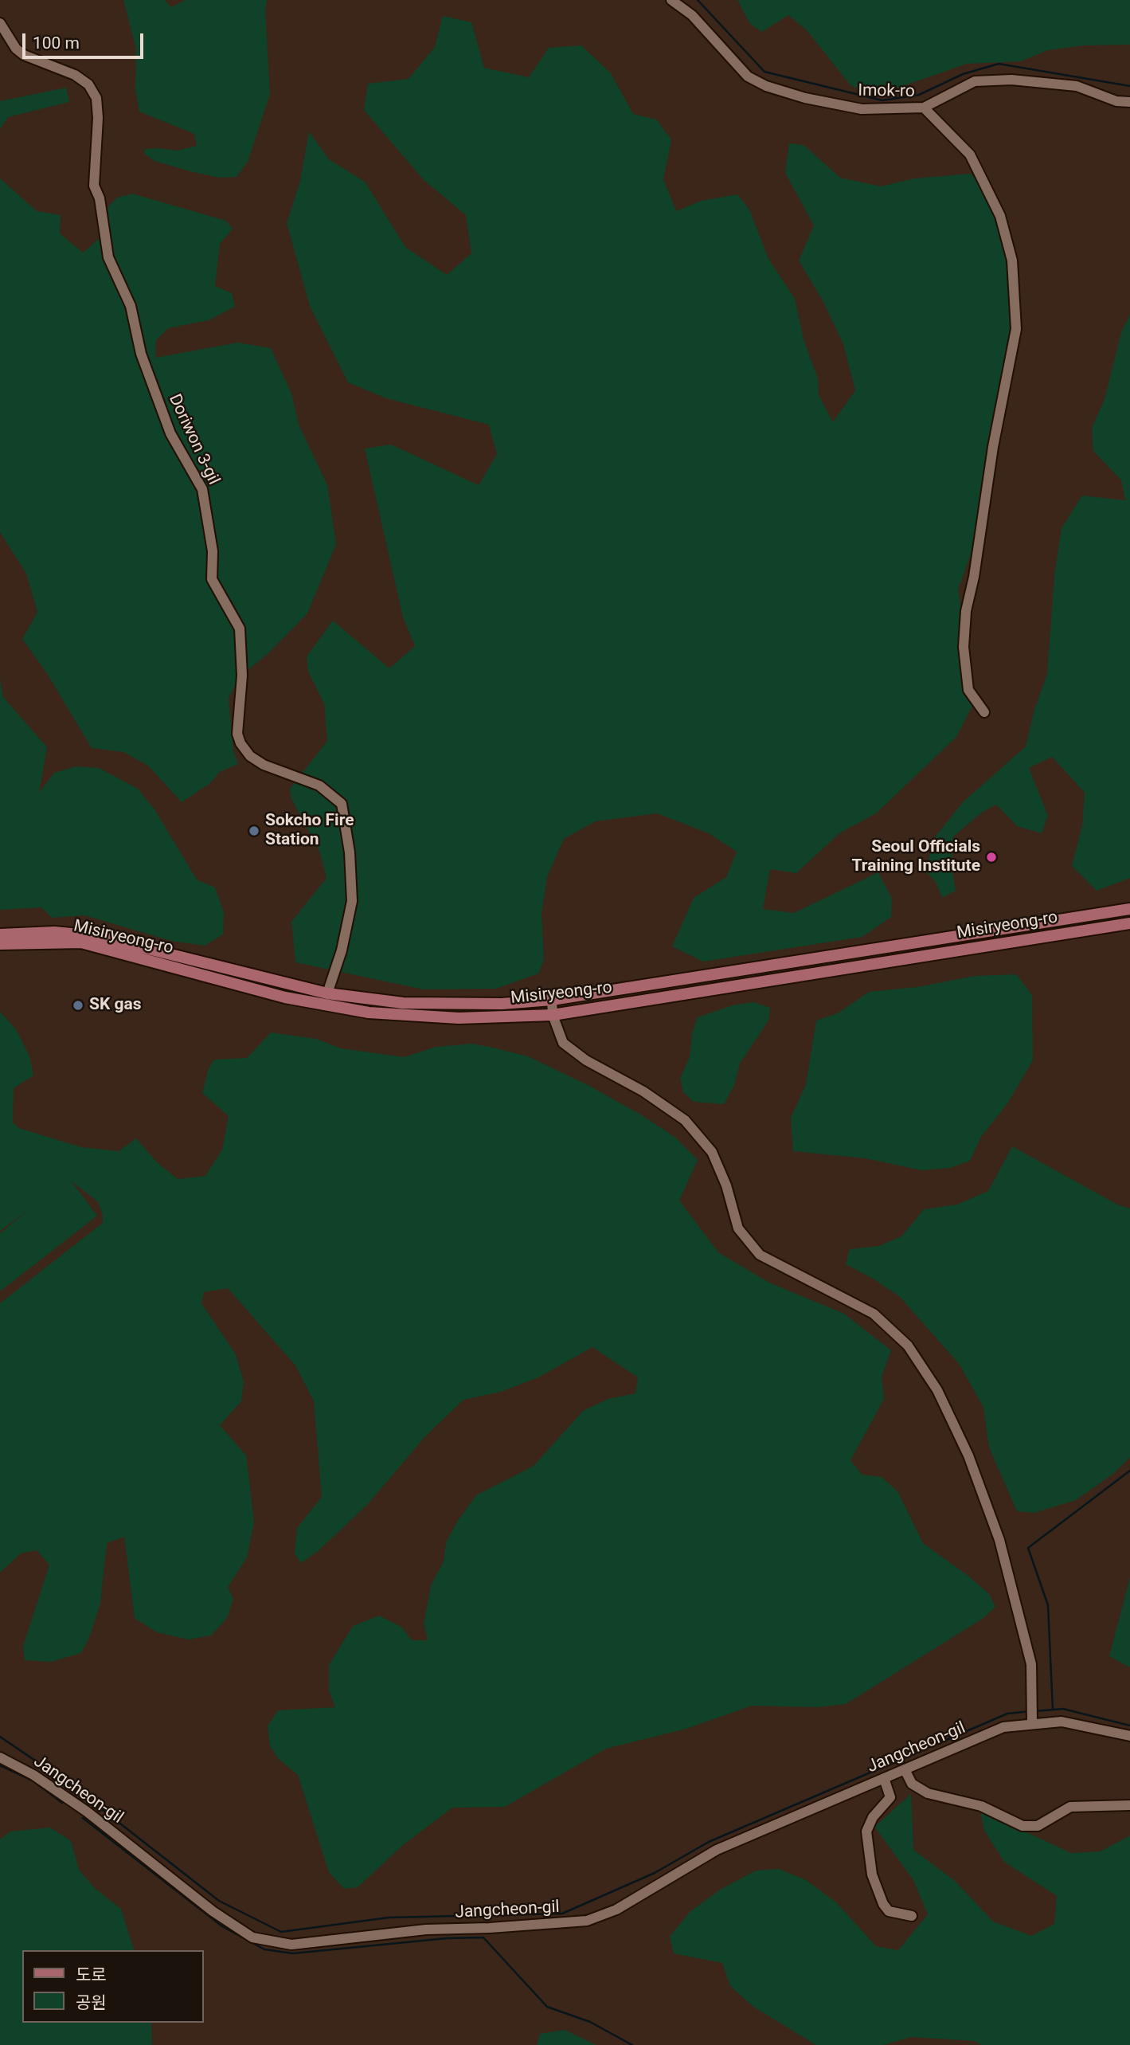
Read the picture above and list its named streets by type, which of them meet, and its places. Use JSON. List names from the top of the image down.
{
  "streets": {
    "main road": ["Misiryeong-ro"],
    "street": ["Imok-ro", "Doriwon 3-gil", "Jangcheon-gil"]
  },
  "crossings": [
    ["Doriwon 3-gil", "Misiryeong-ro"]
  ],
  "places": ["Sokcho Fire Station", "Seoul Officials Training Institute", "SK gas"],
  "legend": ["도로", "공원"],
  "scale_bar": "100 m"
}
